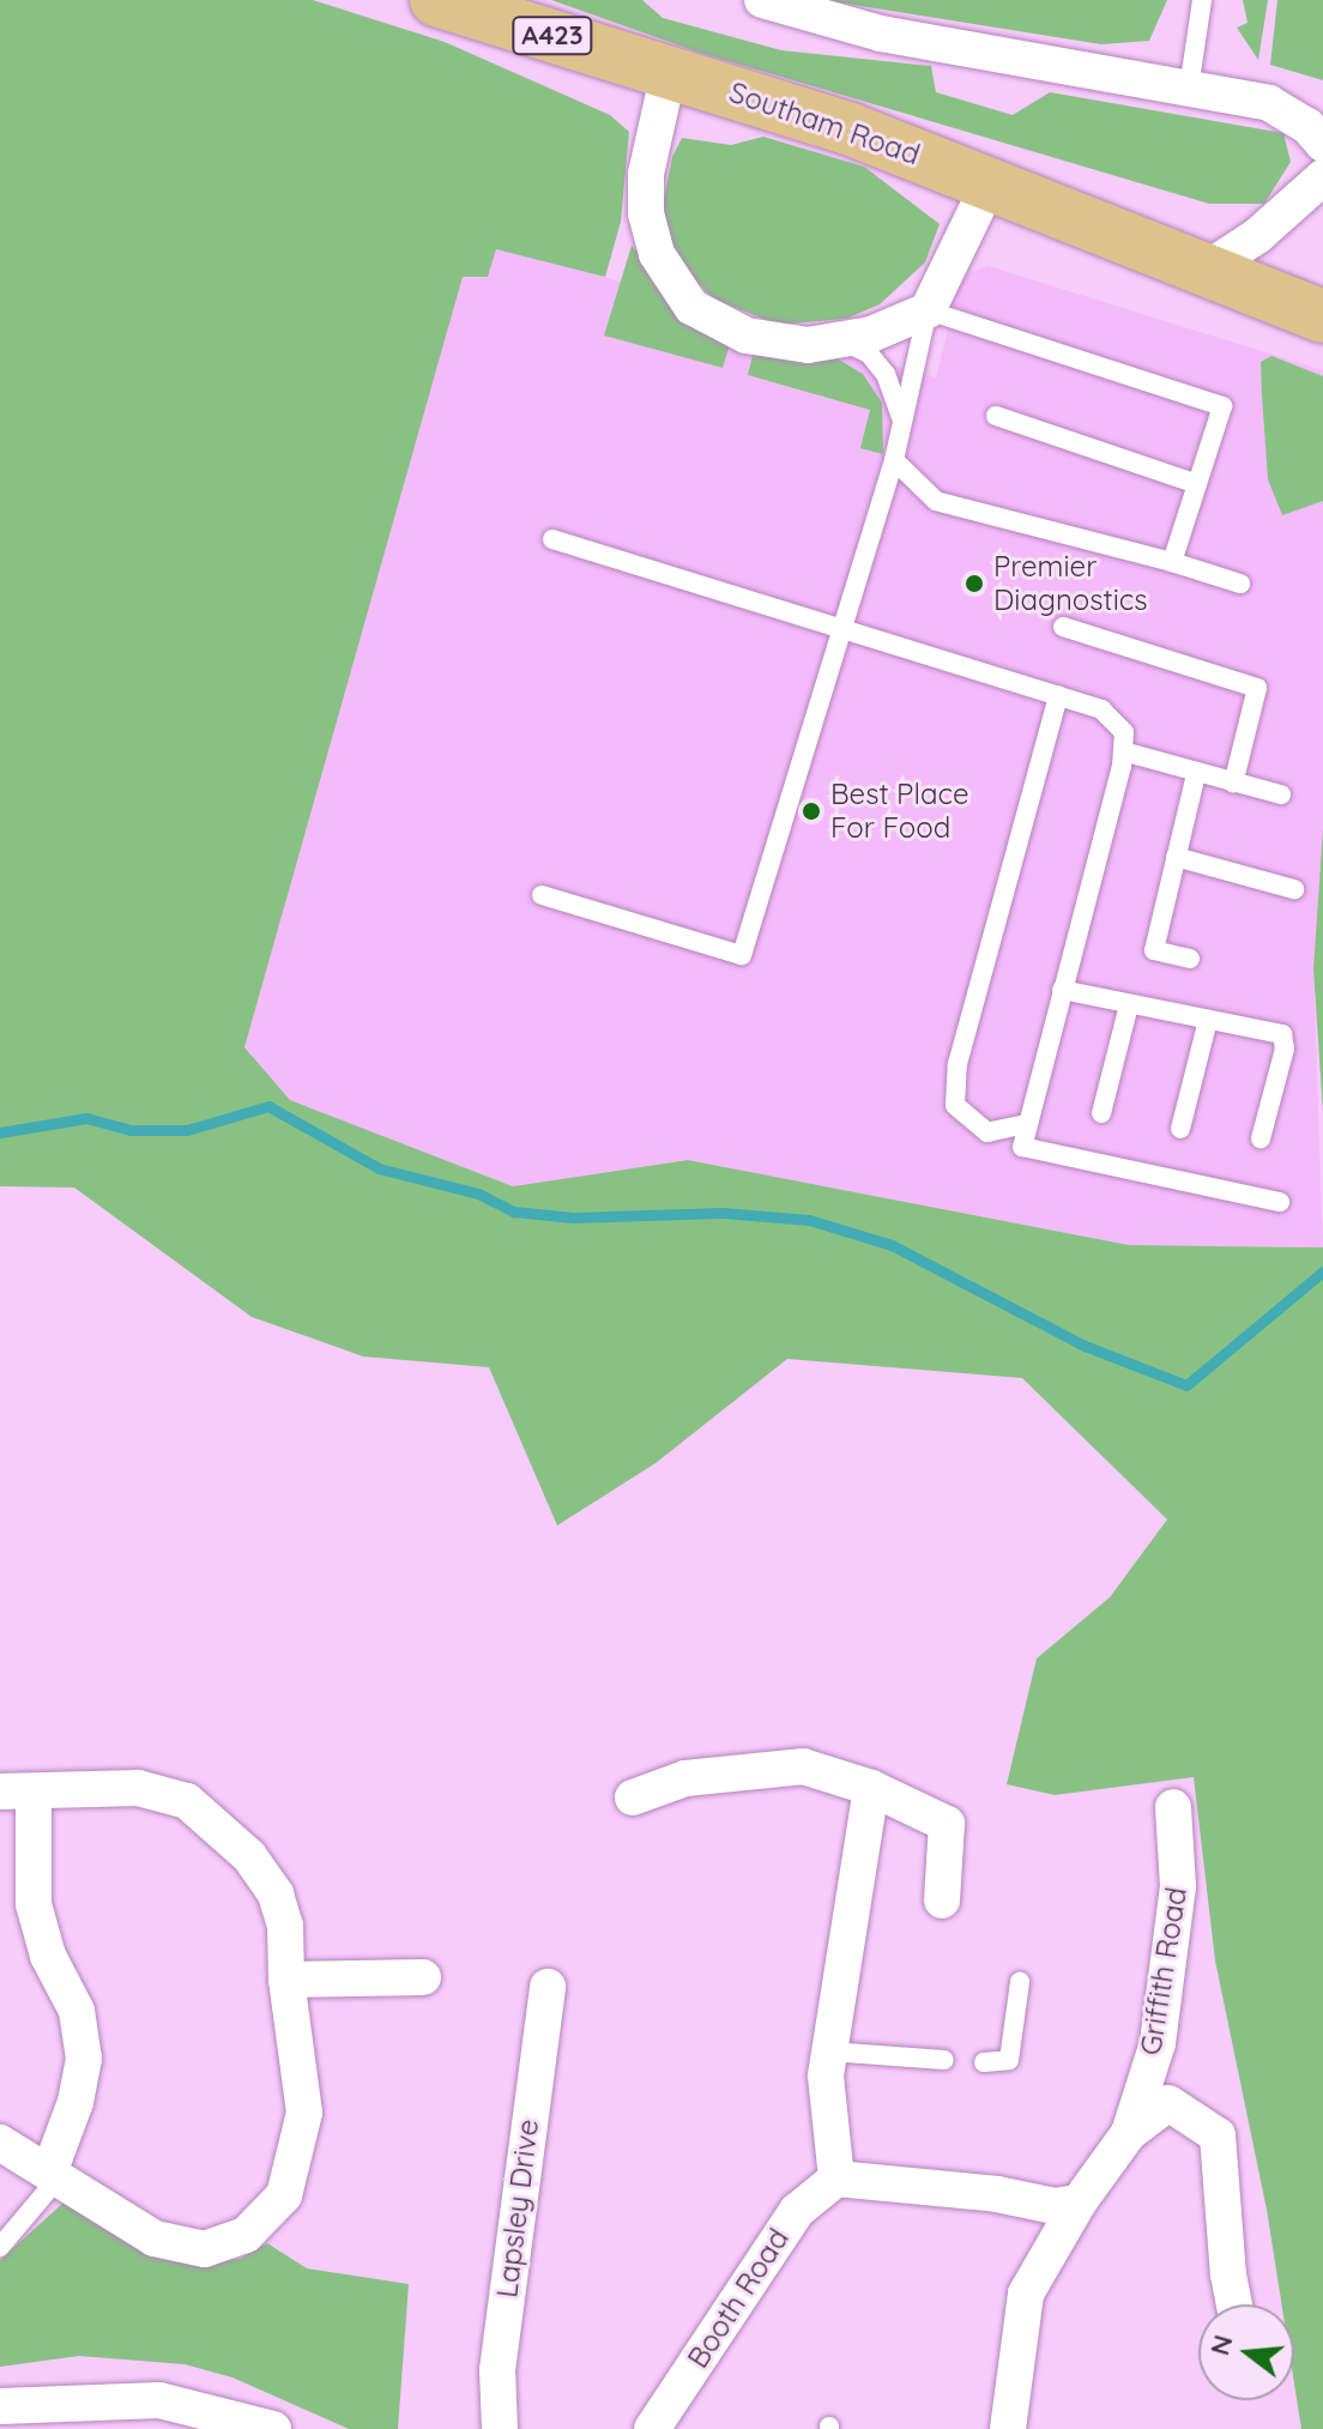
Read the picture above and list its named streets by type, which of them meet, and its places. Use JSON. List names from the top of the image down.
{
  "streets": {
    "highway": ["A423", "Southam Road"],
    "street": ["Griffith Road", "Lapsley Drive", "Booth Road"]
  },
  "places": ["Premier Diagnostics", "Best Place For Food"],
  "north": "left"
}
